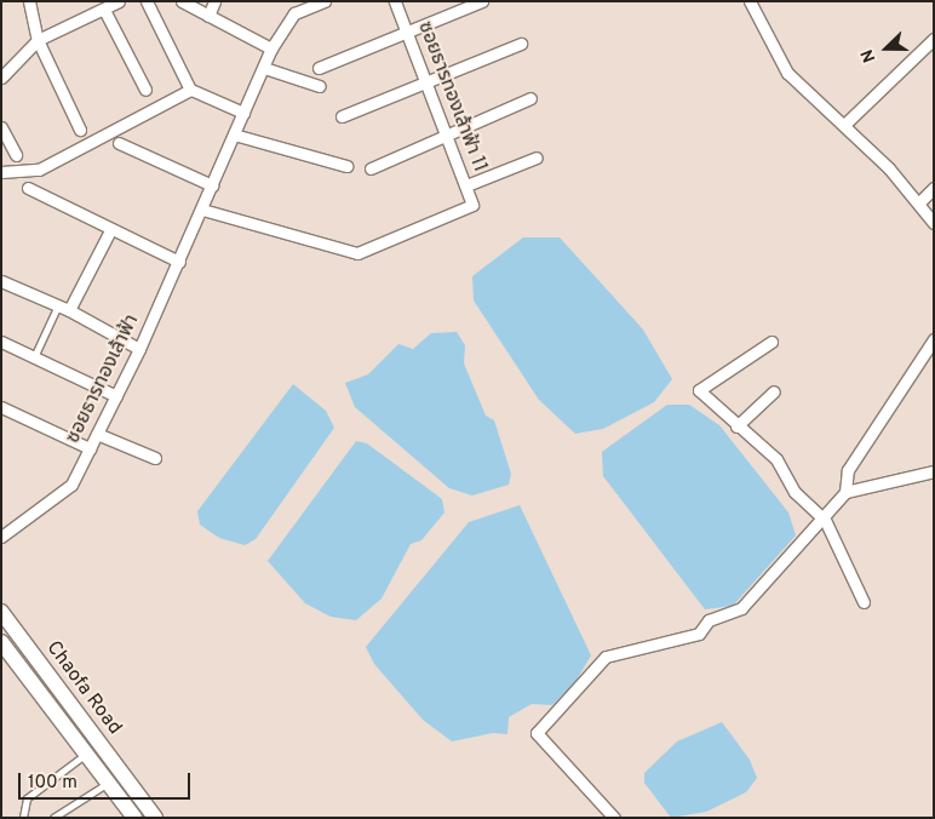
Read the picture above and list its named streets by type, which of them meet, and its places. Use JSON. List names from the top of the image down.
{
  "streets": {
    "main road": ["Chaofa Road"],
    "street": ["ซอยธารทองเล้าฟ้า 11", "ซอยธารทองเล้าฟ้า"]
  },
  "crossings": [
    ["ซอยธารทองเล้าฟ้า 11", "ซอยธารทองเล้าฟ้า"]
  ],
  "scale_bar": "100 m",
  "north": "left"
}
